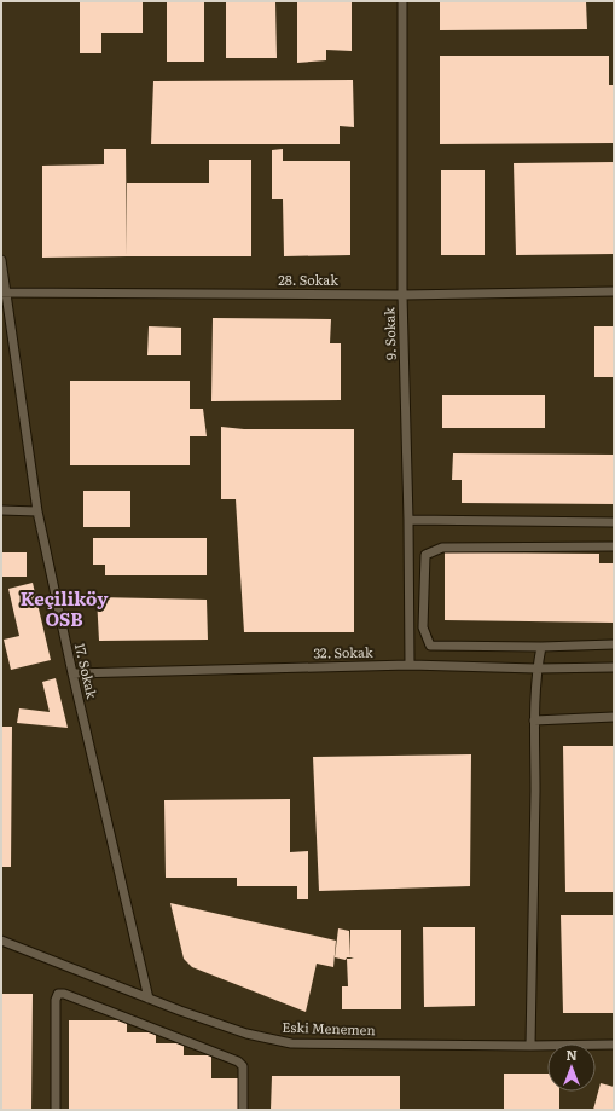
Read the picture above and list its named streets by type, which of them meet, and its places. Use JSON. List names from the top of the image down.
{
  "streets": {
    "street": [
      "28. Sokak",
      "9. Sokak",
      "32. Sokak",
      "17. Sokak",
      "Eski Menemen"
    ]
  },
  "crossings": [
    ["28. Sokak", "9. Sokak"],
    ["28. Sokak", "17. Sokak"],
    ["9. Sokak", "32. Sokak"],
    ["32. Sokak", "17. Sokak"],
    ["17. Sokak", "Eski Menemen"]
  ],
  "districts": ["Keçiliköy OSB"],
  "north": "top"
}
